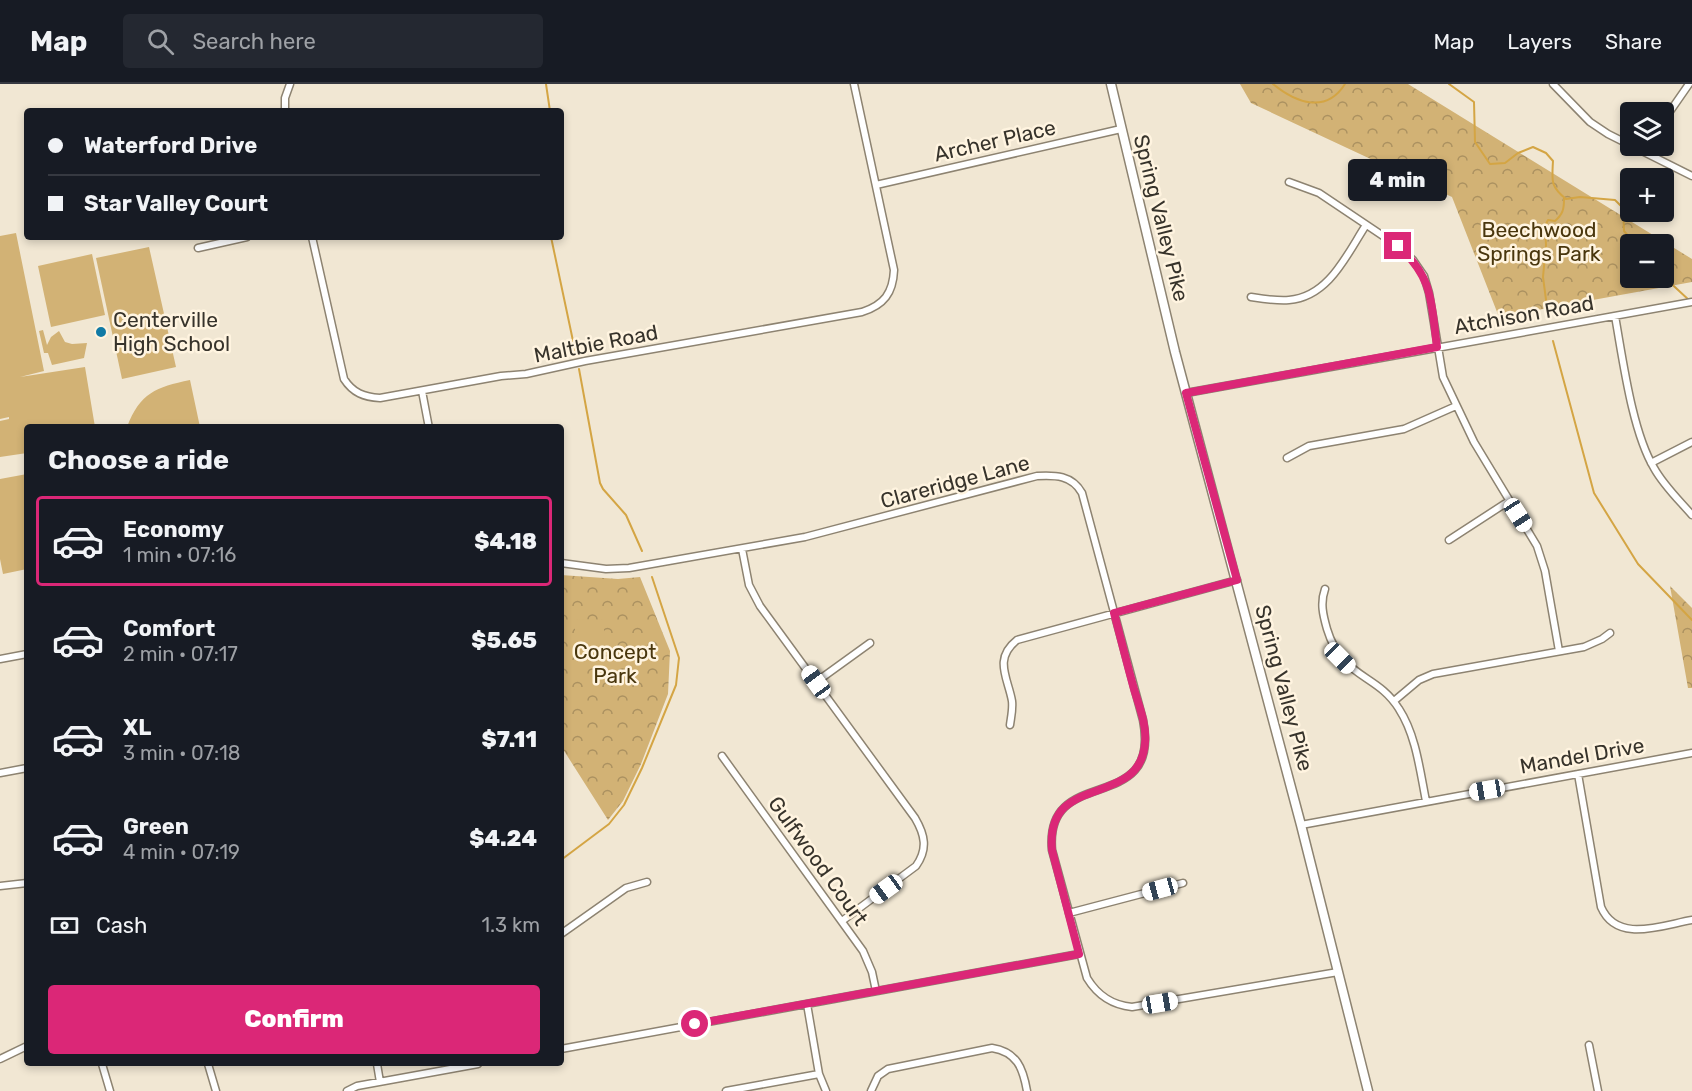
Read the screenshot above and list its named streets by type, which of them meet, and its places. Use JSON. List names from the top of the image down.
{
  "streets": {
    "street": [
      "Archer Place",
      "Spring Valley Pike",
      "Atchison Road",
      "Maltbie Road",
      "Clareridge Lane",
      "Mandel Drive",
      "Gulfwood Court"
    ]
  },
  "crossings": [
    ["Archer Place", "Spring Valley Pike"],
    ["Archer Place", "Maltbie Road"],
    ["Spring Valley Pike", "Atchison Road"],
    ["Spring Valley Pike", "Clareridge Lane"],
    ["Spring Valley Pike", "Mandel Drive"]
  ],
  "parks": ["Beechwood Springs Park", "Concept Park"],
  "places": ["Centerville High School"],
  "page": {
    "header": "Map",
    "search": "Search here",
    "nav": ["Map", "Layers", "Share"],
    "map_buttons": ["+", "−"],
    "banner": ["Waterford Drive", "Star Valley Court"],
    "bubble": "4 min",
    "heading": "Choose a ride",
    "list": [
      {
        "name": "Economy",
        "note": "1 min · 07:16",
        "value": "$4.18"
      },
      {
        "name": "Comfort",
        "note": "2 min · 07:17",
        "value": "$5.65"
      },
      {
        "name": "XL",
        "note": "3 min · 07:18",
        "value": "$7.11"
      },
      {
        "name": "Green",
        "note": "4 min · 07:19",
        "value": "$4.24"
      }
    ],
    "pay": ["Cash", "1.3 km"],
    "buttons": "Confirm"
  }
}
